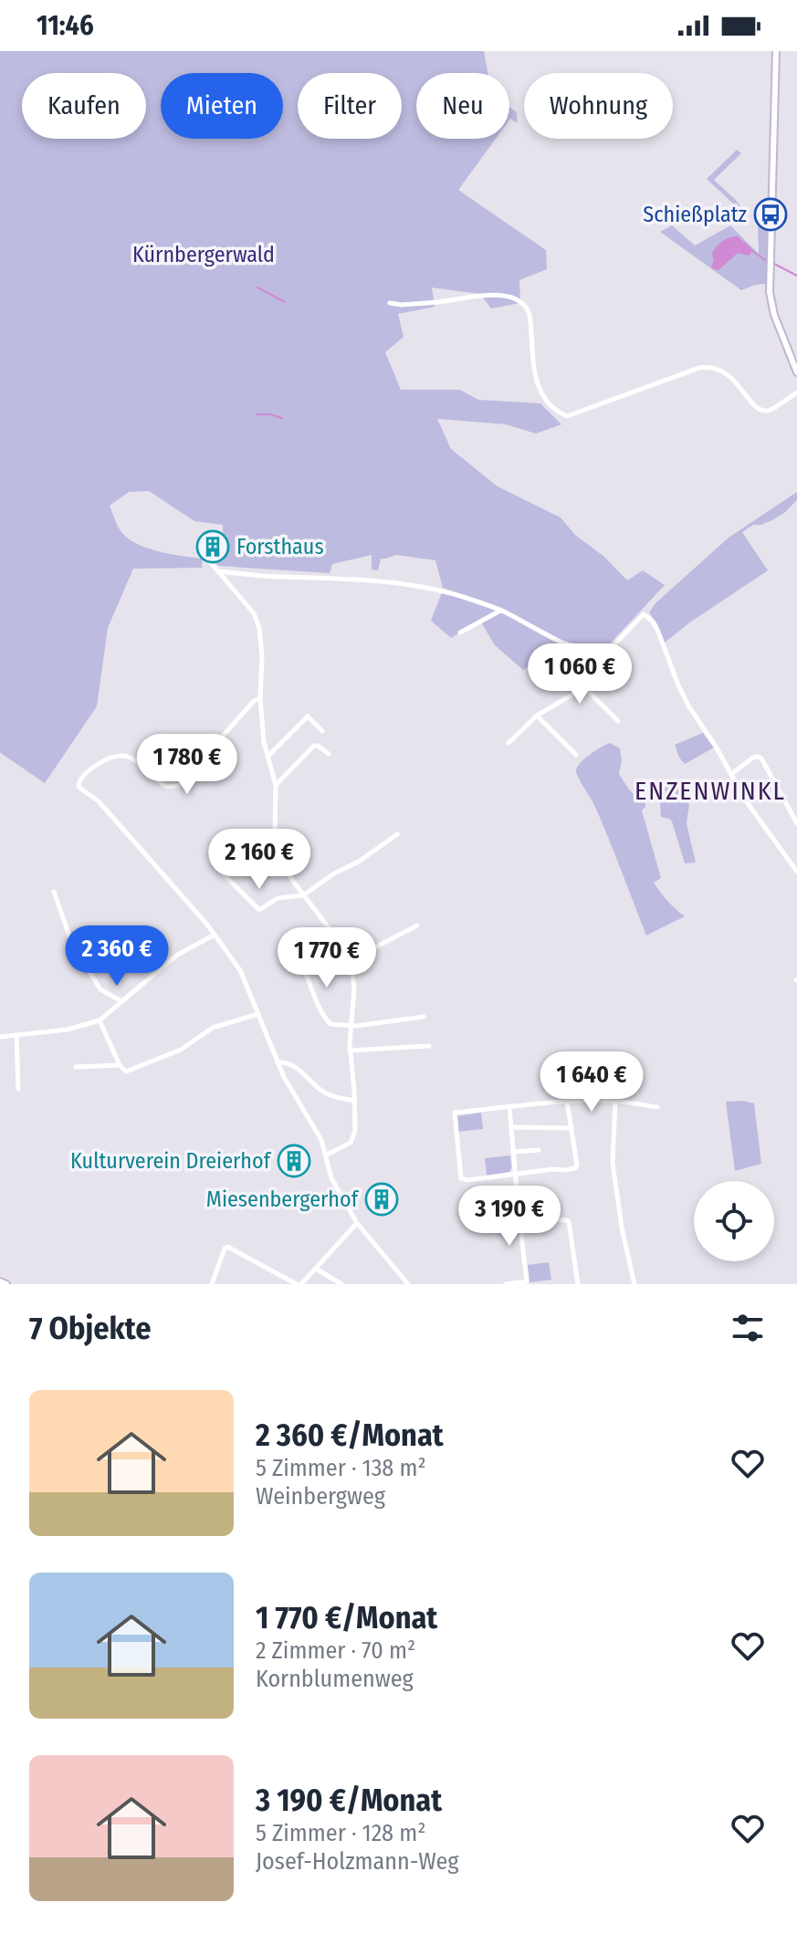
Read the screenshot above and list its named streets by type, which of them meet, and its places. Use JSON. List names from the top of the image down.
{
  "districts": ["ENZENWINKL"],
  "parks": ["Kürnbergerwald"],
  "places": {
    "bus stop": ["Schießplatz"],
    "building": ["Forsthaus", "Kulturverein Dreierhof", "Miesenbergerhof"]
  },
  "page": {
    "status": "11:46",
    "chip": [
      "Kaufen",
      "Mieten",
      "Filter",
      "Neu",
      "Wohnung"
    ],
    "price": [
      "1 060 €",
      "1 780 €",
      "2 160 €",
      "2 360 €",
      "1 770 €",
      "1 640 €",
      "3 190 €"
    ],
    "heading": "7 Objekte",
    "list": [
      {
        "name": "2 360 €/Monat",
        "note": "5 Zimmer · 138 m² · Weinbergweg"
      },
      {
        "name": "1 770 €/Monat",
        "note": "2 Zimmer · 70 m² · Kornblumenweg"
      },
      {
        "name": "3 190 €/Monat",
        "note": "5 Zimmer · 128 m² · Josef-Holzmann-Weg"
      }
    ]
  }
}
